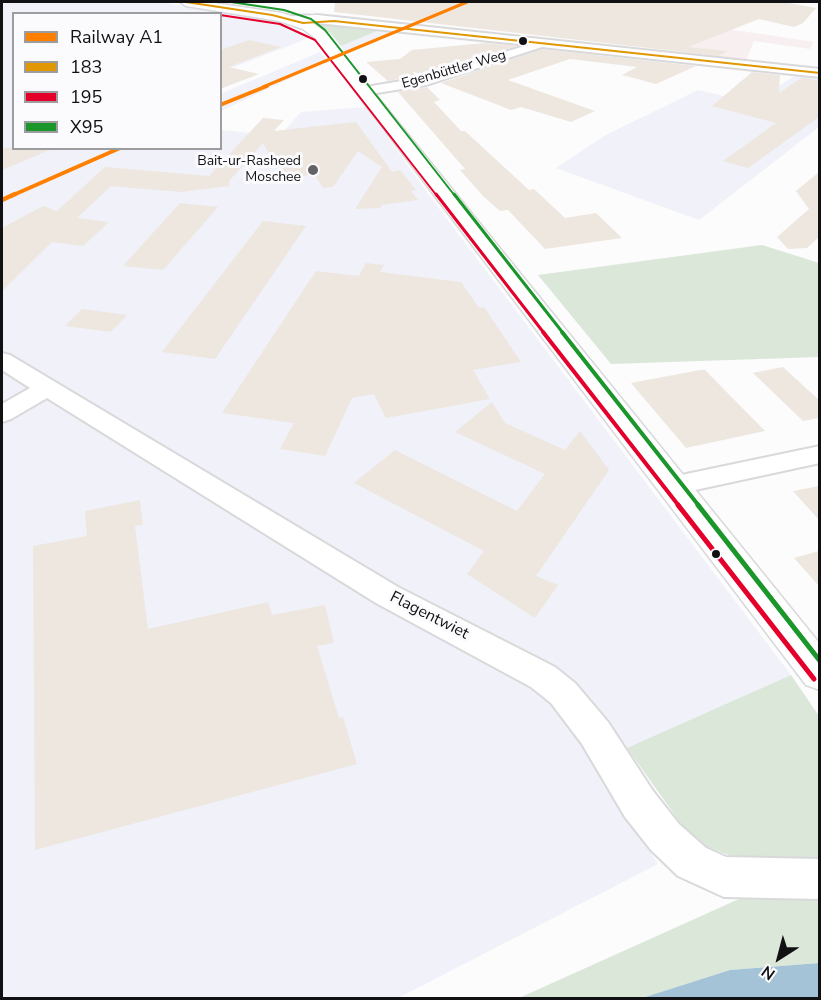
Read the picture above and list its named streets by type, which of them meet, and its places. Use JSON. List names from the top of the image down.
{
  "streets": {
    "street": ["Egenbüttler Weg", "Flagentwiet"]
  },
  "places": ["Bait-ur-Rasheed Moschee"],
  "lines": [
    "rail line A1",
    "transit line 183",
    "transit line X95",
    "transit line 195"
  ],
  "legend": [
    "Railway A1",
    "183",
    "195",
    "X95"
  ],
  "north": "bottom left"
}
